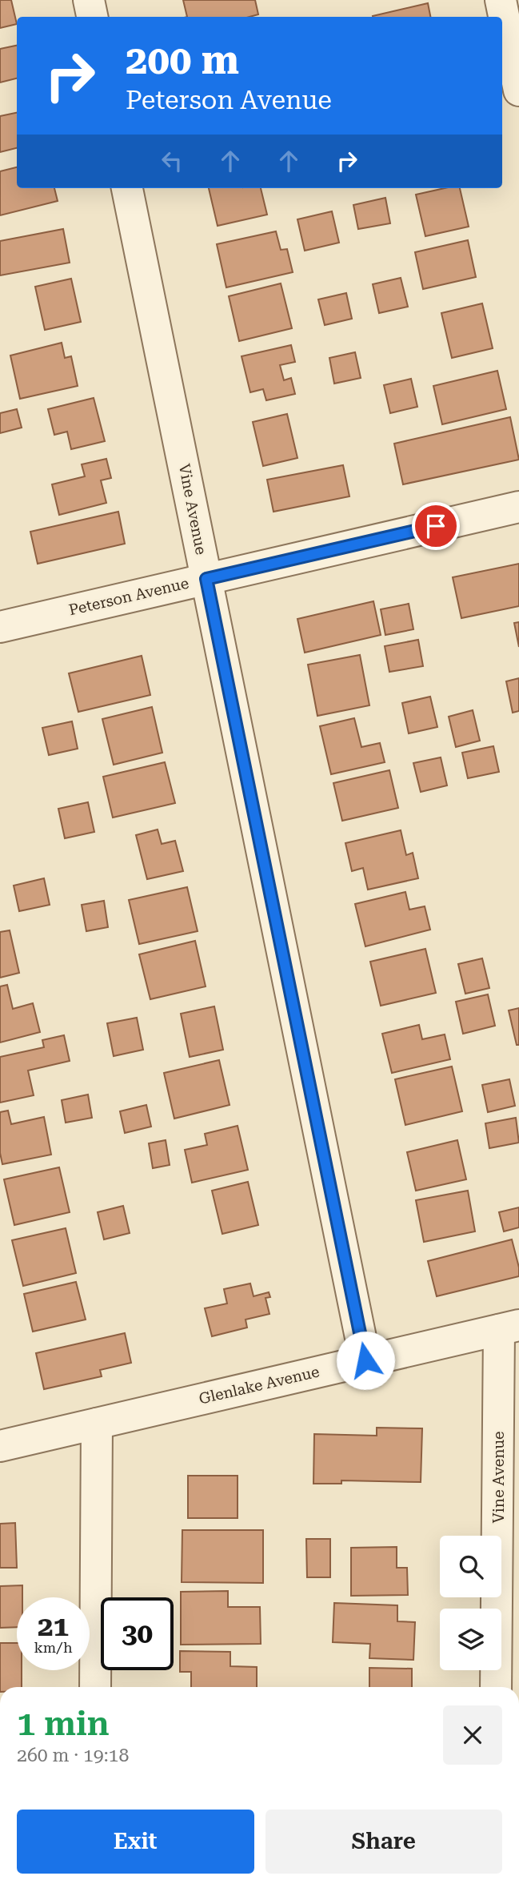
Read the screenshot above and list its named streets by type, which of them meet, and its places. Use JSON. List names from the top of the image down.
{
  "streets": {
    "street": ["Vine Avenue", "Peterson Avenue", "Glenlake Avenue"]
  },
  "crossings": [
    ["Vine Avenue", "Peterson Avenue"],
    ["Vine Avenue", "Glenlake Avenue"]
  ],
  "page": {
    "turn": ["200 m", "Peterson Avenue"],
    "speed": "21 km/h",
    "limit": "30",
    "heading": ["1 min", "260 m · 19:18"],
    "buttons": ["Exit", "Share"]
  }
}
